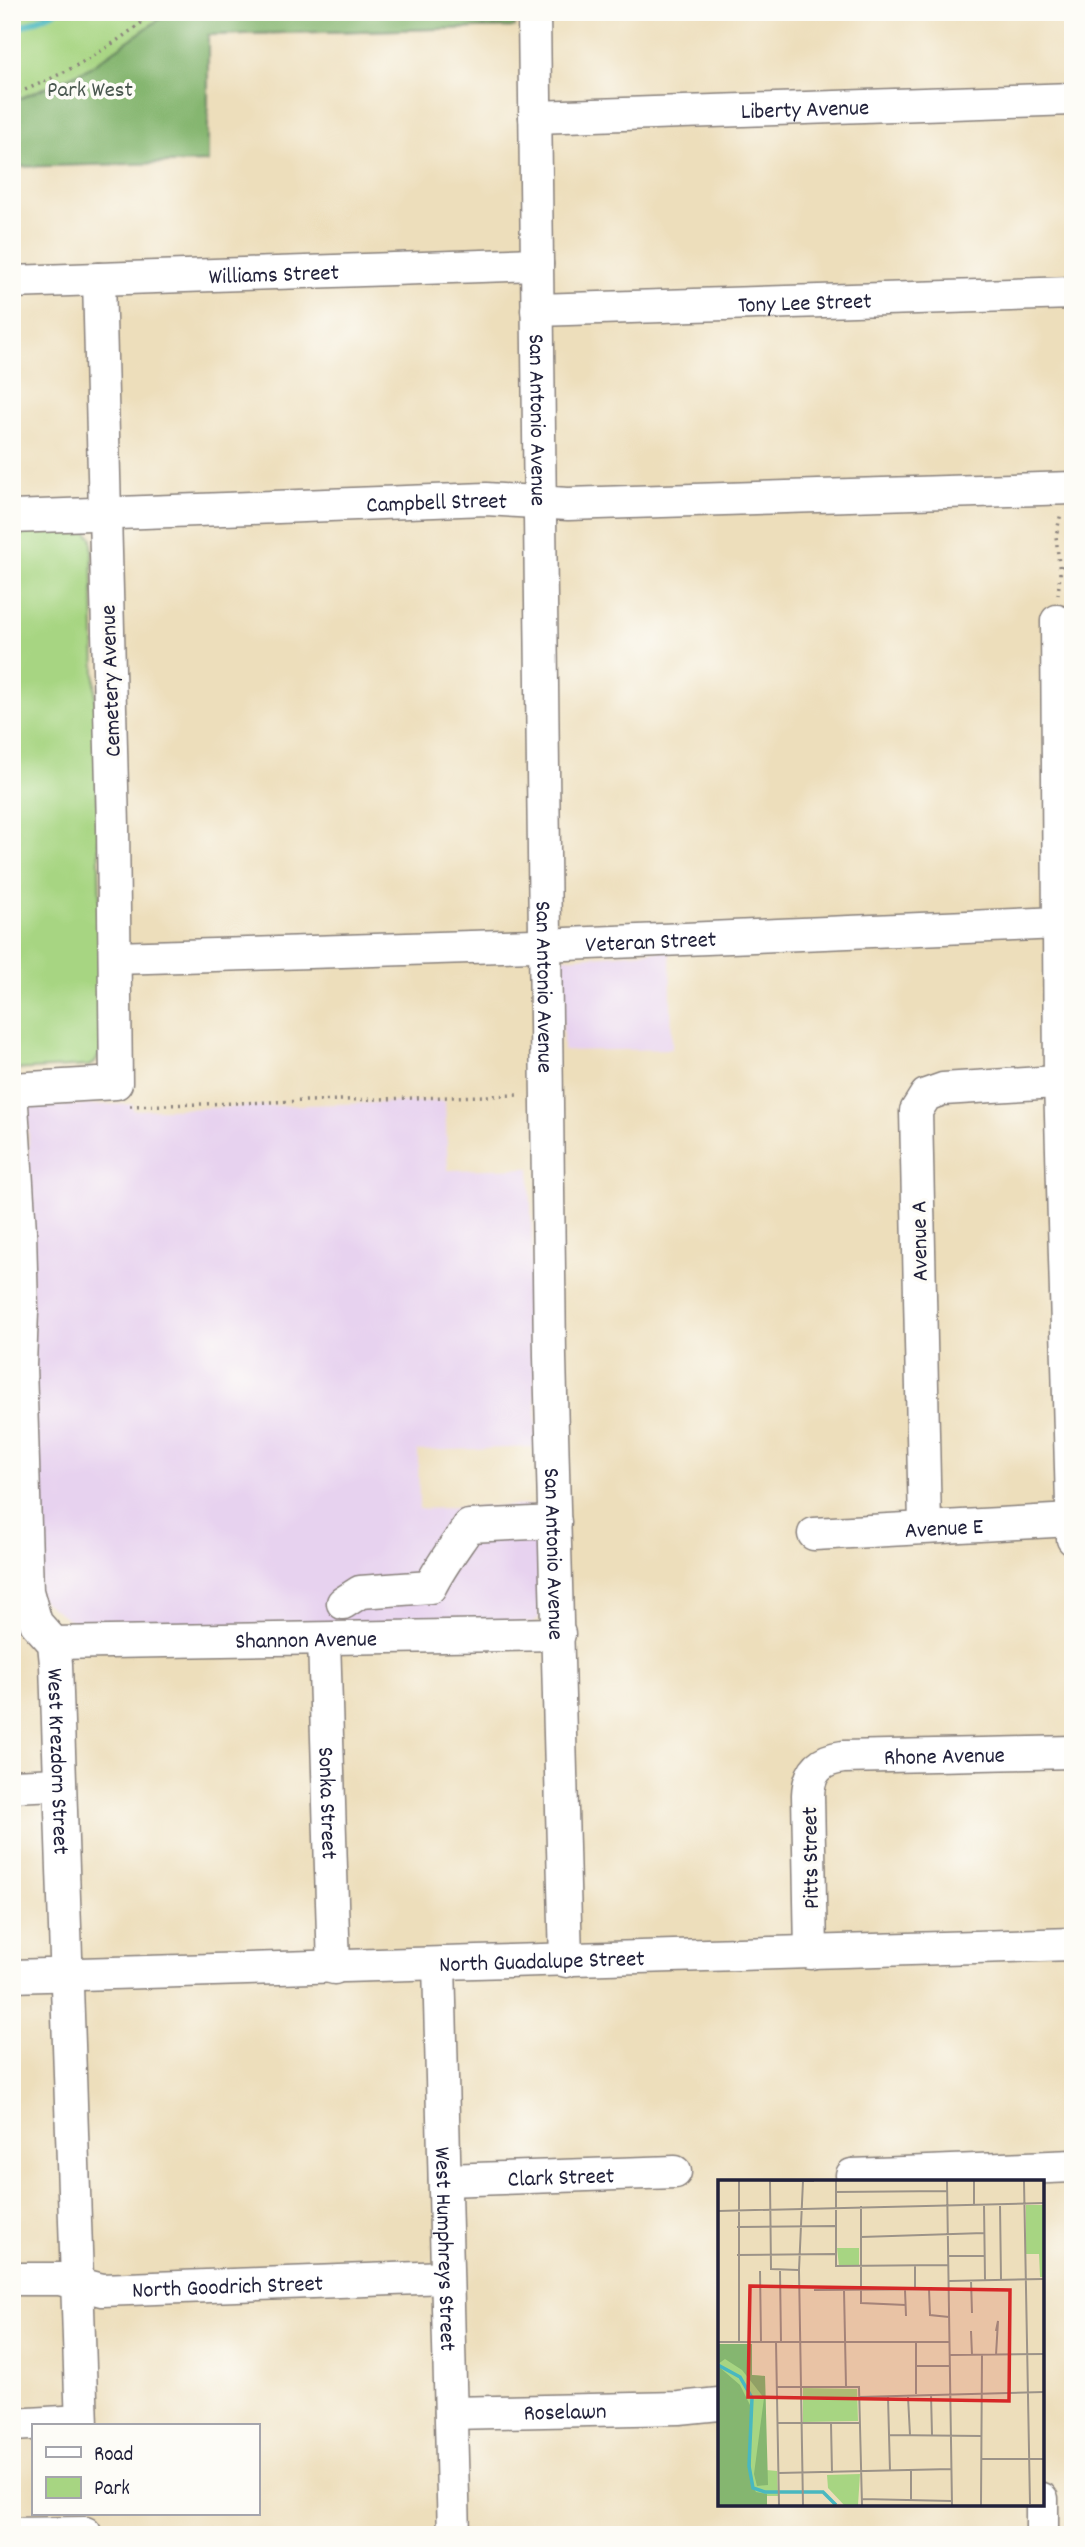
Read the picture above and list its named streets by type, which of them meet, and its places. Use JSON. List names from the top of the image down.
{
  "streets": {
    "street": [
      "Liberty Avenue",
      "Williams Street",
      "Tony Lee Street",
      "San Antonio Avenue",
      "Campbell Street",
      "Cemetery Avenue",
      "Veteran Street",
      "Avenue A",
      "Avenue E",
      "Shannon Avenue",
      "Rhone Avenue",
      "West Krezdorn Street",
      "Sonka Street",
      "Pitts Street",
      "North Guadalupe Street",
      "Clark Street",
      "West Humphreys Street",
      "North Goodrich Street",
      "Roselawn"
    ]
  },
  "crossings": [
    ["Liberty Avenue", "San Antonio Avenue"],
    ["Williams Street", "San Antonio Avenue"],
    ["Williams Street", "Cemetery Avenue"],
    ["Tony Lee Street", "San Antonio Avenue"],
    ["San Antonio Avenue", "Campbell Street"],
    ["San Antonio Avenue", "Veteran Street"],
    ["San Antonio Avenue", "Shannon Avenue"],
    ["San Antonio Avenue", "North Guadalupe Street"],
    ["Campbell Street", "Cemetery Avenue"],
    ["Cemetery Avenue", "Veteran Street"],
    ["Avenue A", "Avenue E"],
    ["Shannon Avenue", "West Krezdorn Street"],
    ["Shannon Avenue", "Sonka Street"],
    ["Rhone Avenue", "Pitts Street"],
    ["West Krezdorn Street", "North Guadalupe Street"],
    ["West Krezdorn Street", "North Goodrich Street"],
    ["Sonka Street", "North Guadalupe Street"],
    ["Pitts Street", "North Guadalupe Street"],
    ["North Guadalupe Street", "West Humphreys Street"],
    ["Clark Street", "West Humphreys Street"],
    ["West Humphreys Street", "North Goodrich Street"],
    ["West Humphreys Street", "Roselawn"]
  ],
  "parks": ["Park West"],
  "legend": ["Road", "Park"]
}
